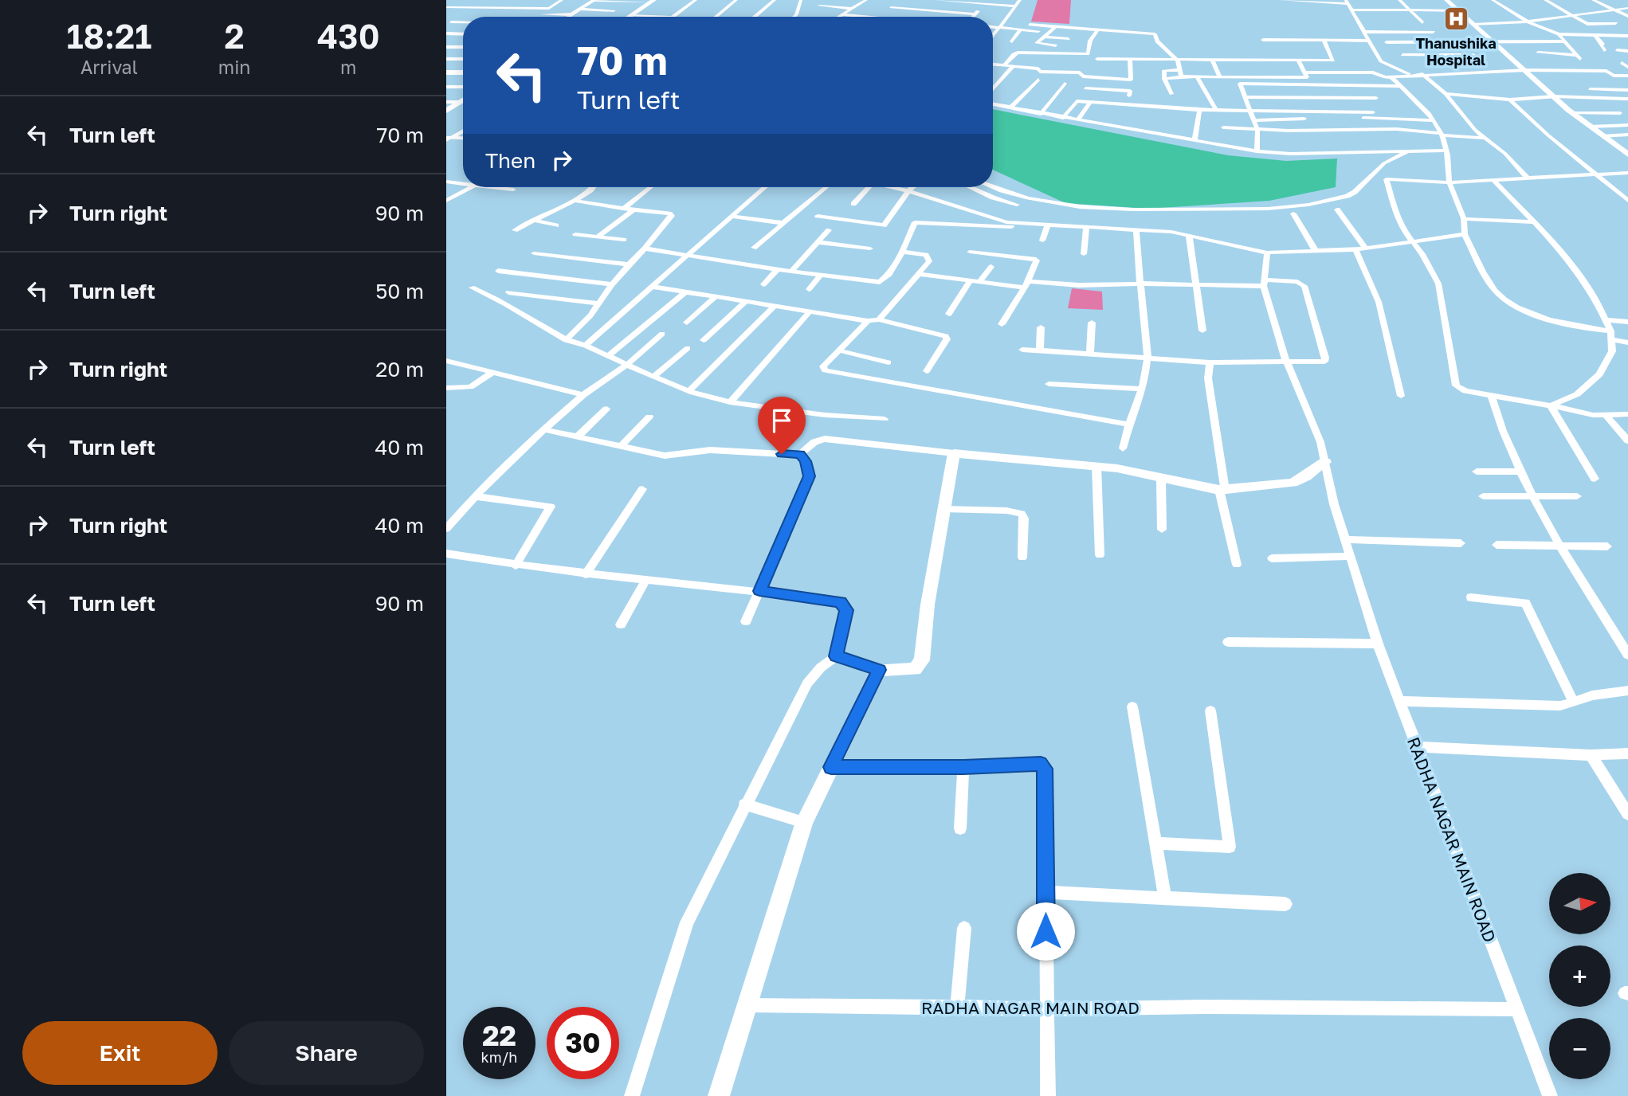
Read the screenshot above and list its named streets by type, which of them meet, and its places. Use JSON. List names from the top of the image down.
{
  "streets": {
    "street": ["RADHA NAGAR MAIN ROAD"]
  },
  "places": {
    "hospital": ["Thanushika Hospital"]
  },
  "north": "right",
  "page": {
    "eta": [
      "18:21",
      "Arrival",
      "2",
      "min",
      "430",
      "m"
    ],
    "turn": ["70 m", "Turn left"],
    "list": [
      {
        "name": "Turn left",
        "value": "70 m"
      },
      {
        "name": "Turn right",
        "value": "90 m"
      },
      {
        "name": "Turn left",
        "value": "50 m"
      },
      {
        "name": "Turn right",
        "value": "20 m"
      },
      {
        "name": "Turn left",
        "value": "40 m"
      },
      {
        "name": "Turn right",
        "value": "40 m"
      },
      {
        "name": "Turn left",
        "value": "90 m"
      }
    ],
    "then": "Then",
    "map_buttons": ["+", "−"],
    "speed": "22 km/h",
    "limit": "30",
    "buttons": ["Exit", "Share"]
  }
}
